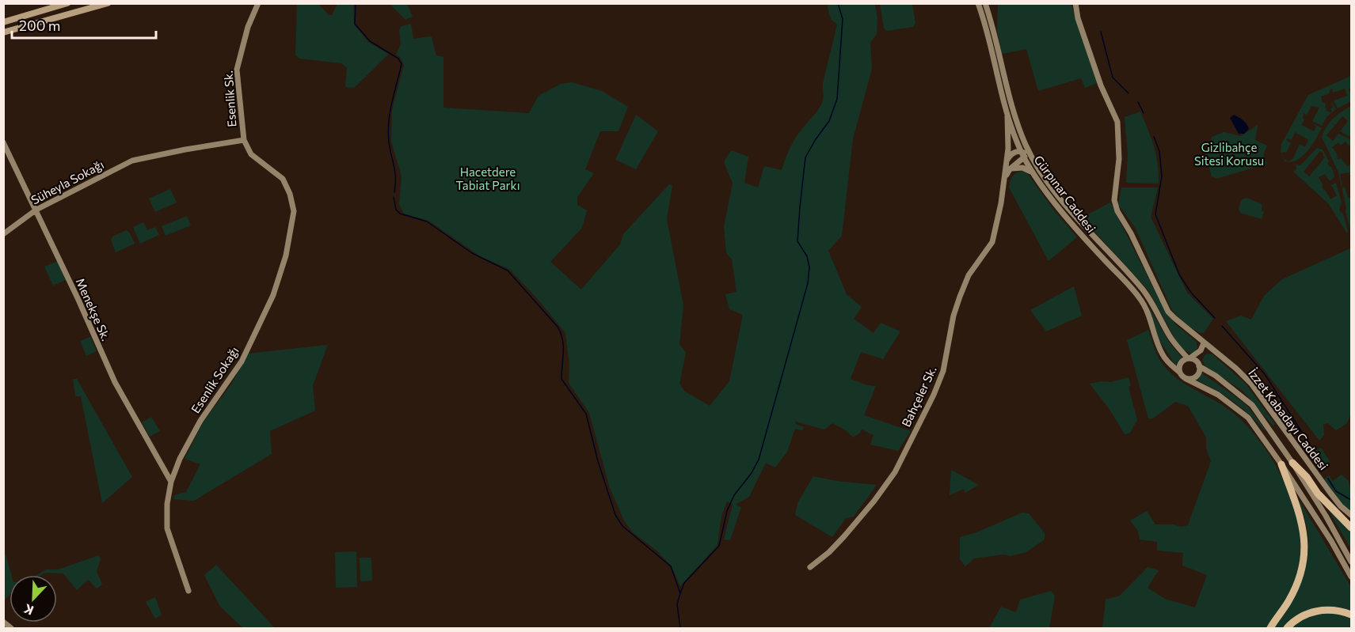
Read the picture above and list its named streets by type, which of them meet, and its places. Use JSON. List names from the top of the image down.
{
  "streets": {
    "street": [
      "Esenlik Sk.",
      "Süheyla Sokağı",
      "Gürpınar Caddesi",
      "Menekşe Sk.",
      "Esenlik Sokağı",
      "Bahçeler Sk.",
      "İzzet Kabadayı Caddesi"
    ]
  },
  "crossings": [
    ["Esenlik Sk.", "Süheyla Sokağı"],
    ["Esenlik Sk.", "Esenlik Sokağı"],
    ["Süheyla Sokağı", "Menekşe Sk."],
    ["Süheyla Sokağı", "Esenlik Sokağı"],
    ["Menekşe Sk.", "Esenlik Sokağı"]
  ],
  "parks": ["Gizlibahçe Sitesi Korusu", "Hacetdere Tabiat Parkı"],
  "scale_bar": "200 m",
  "north": "bottom left"
}
